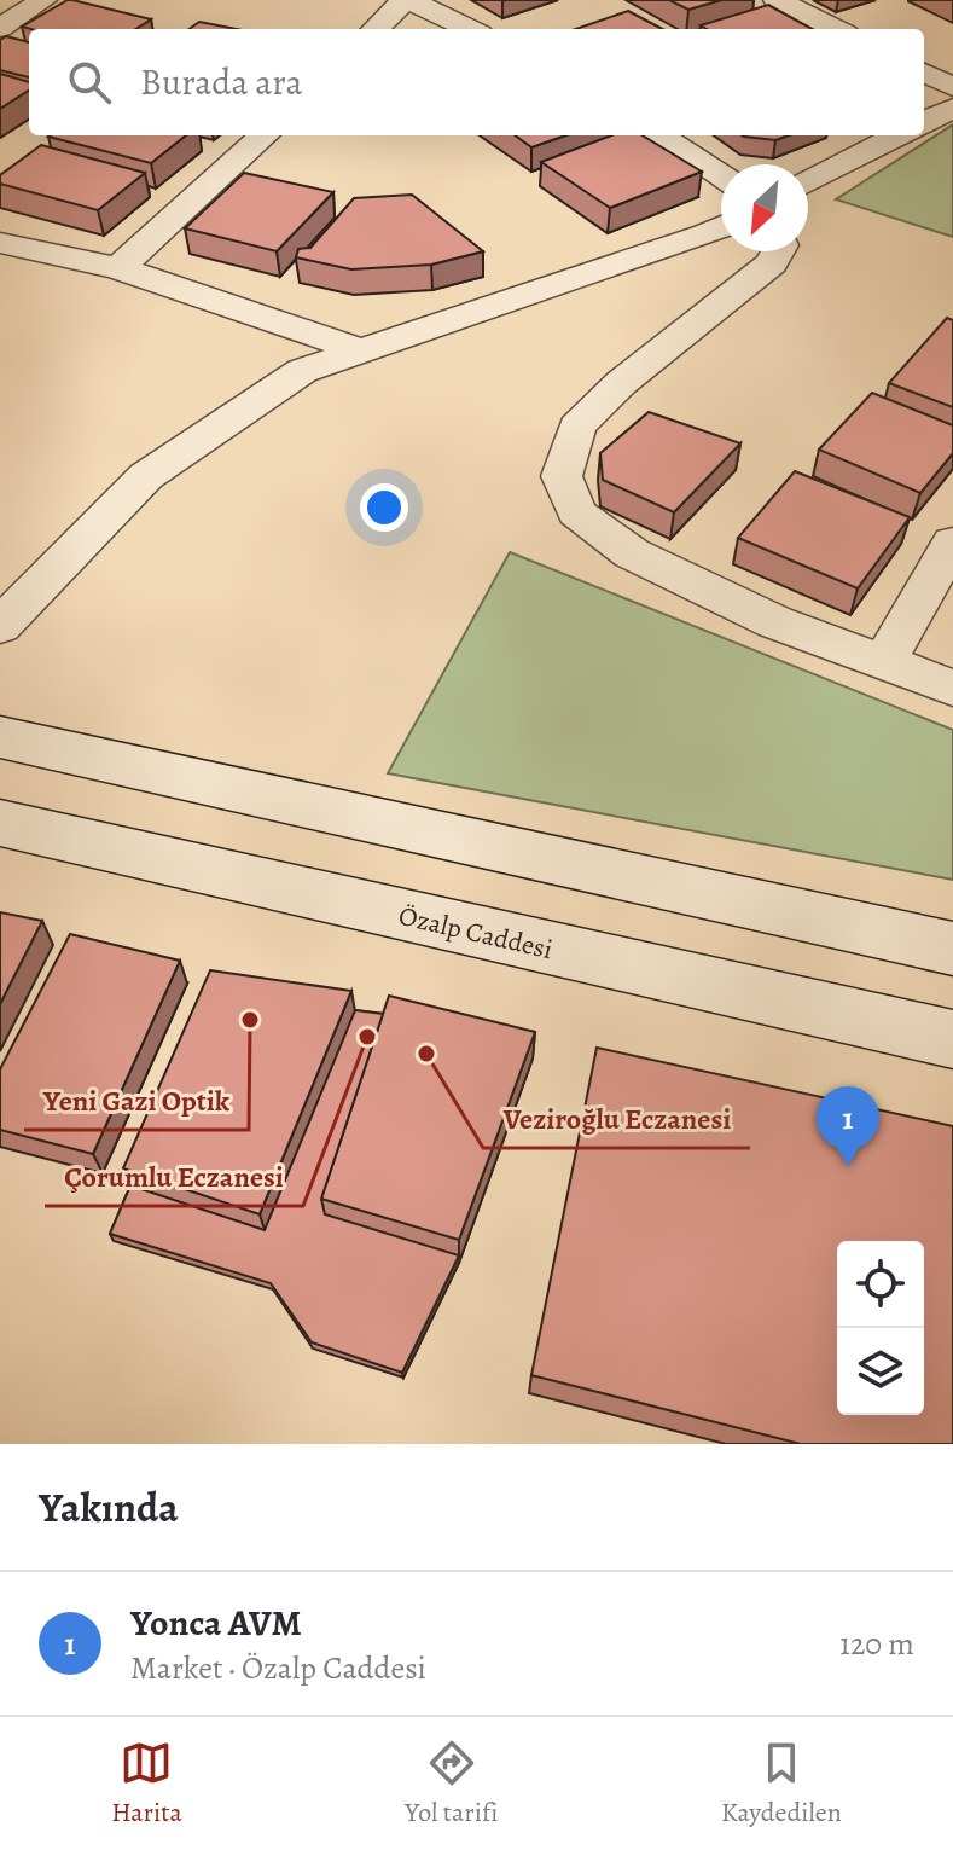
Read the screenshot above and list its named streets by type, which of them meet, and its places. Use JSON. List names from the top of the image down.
{
  "streets": {
    "main road": ["Özalp Caddesi"]
  },
  "places": ["Yeni Gazi Optik", "Çorumlu Eczanesi", "Veziroğlu Eczanesi"],
  "north": "bottom left",
  "page": {
    "search": "Burada ara",
    "pins": "1",
    "heading": "Yakında",
    "list": [
      {
        "mark": "1",
        "name": "Yonca AVM",
        "note": "Market · Özalp Caddesi",
        "value": "120 m"
      }
    ],
    "nav": ["Harita", "Yol tarifi", "Kaydedilen"]
  }
}
